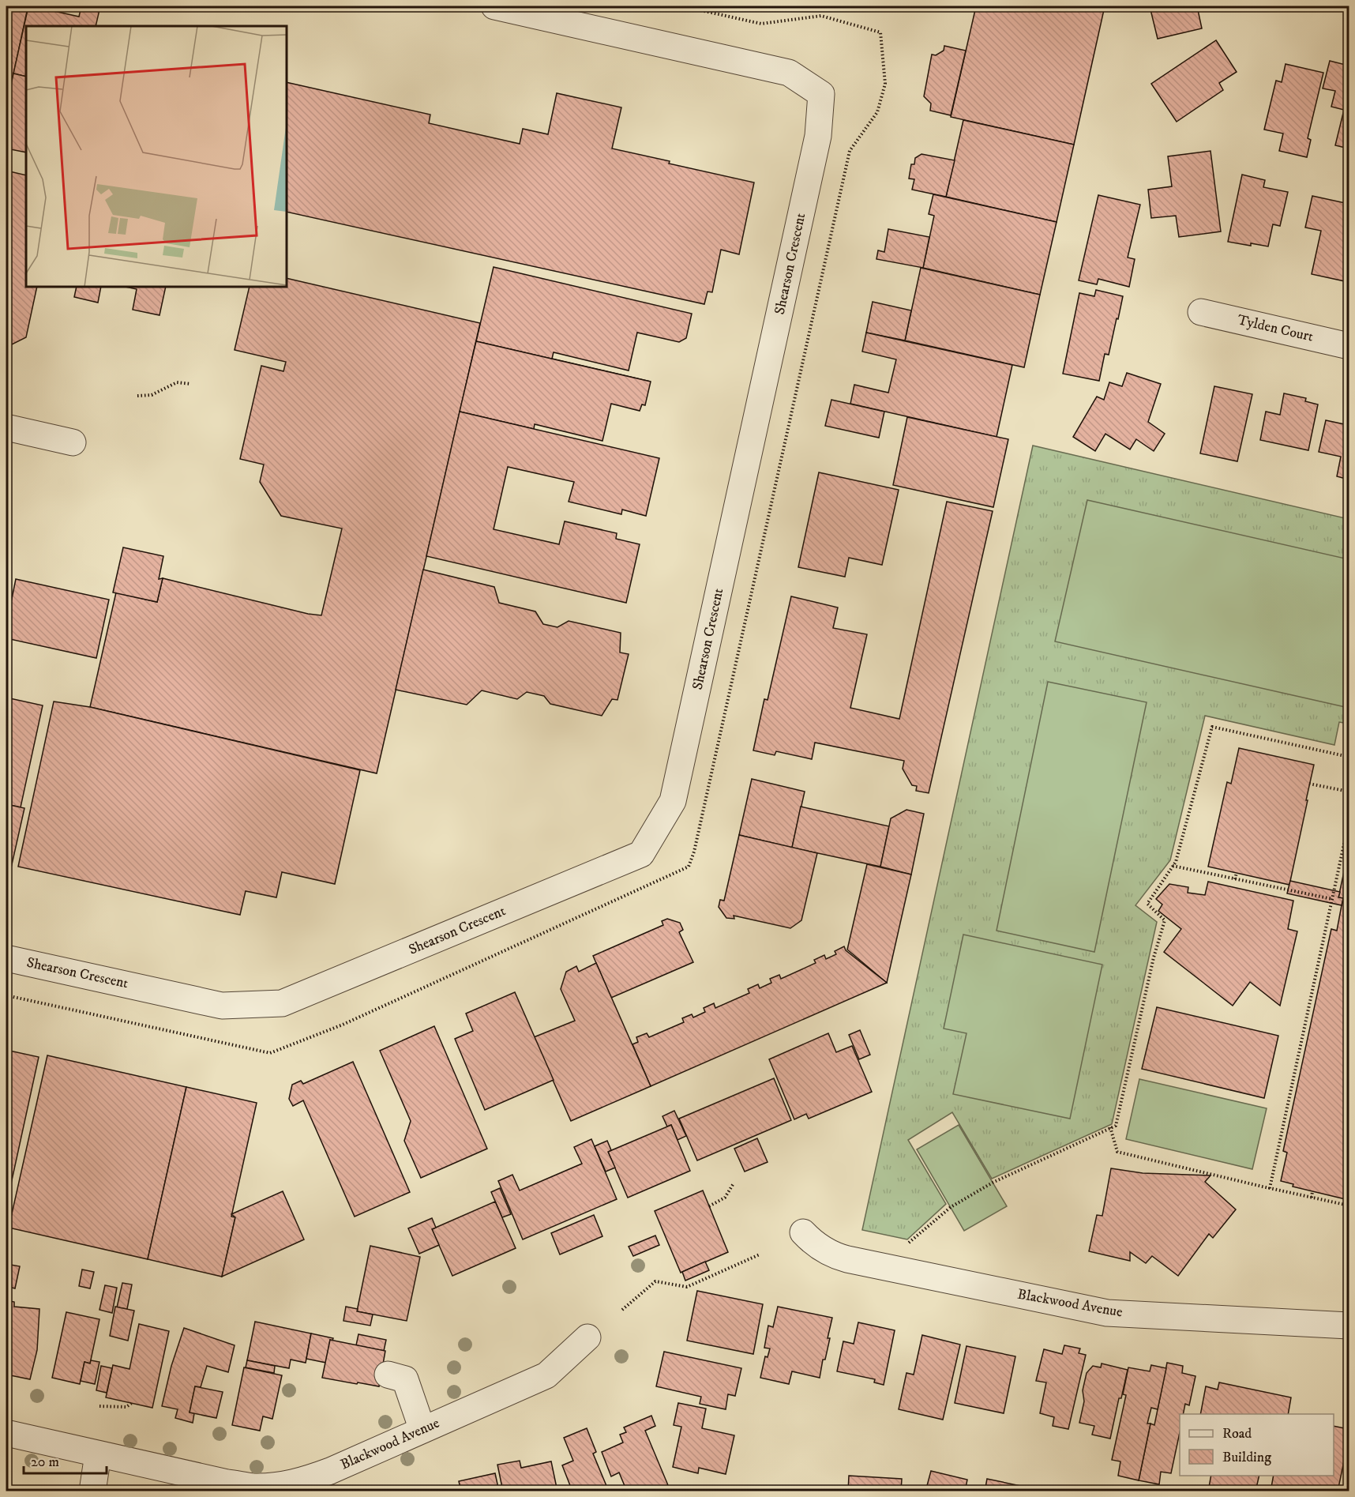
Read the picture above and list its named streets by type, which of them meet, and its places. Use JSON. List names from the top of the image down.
{
  "streets": {
    "street": ["Shearson Crescent", "Tylden Court", "Blackwood Avenue"]
  },
  "legend": ["Road", "Building"],
  "scale_bar": "20 m"
}
